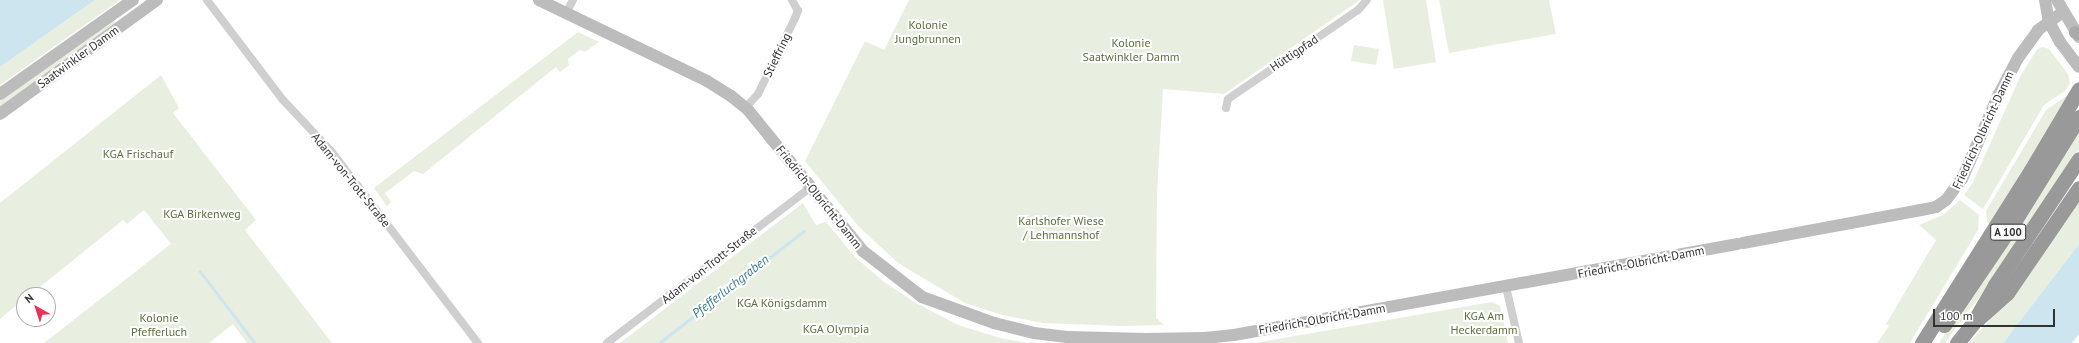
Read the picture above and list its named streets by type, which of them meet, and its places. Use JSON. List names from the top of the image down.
{
  "streets": {
    "highway": ["A 100"],
    "street": [
      "Hüttigpfad",
      "Stieffring",
      "Saatwinkler Damm",
      "Friedrich-Olbricht-Damm",
      "Adam-von-Trott-Straße"
    ]
  },
  "crossings": [
    ["Stieffring", "Friedrich-Olbricht-Damm"],
    ["Friedrich-Olbricht-Damm", "Adam-von-Trott-Straße"]
  ],
  "water": ["Pfefferluchgraben"],
  "parks": [
    "Kolonie Jungbrunnen",
    "Kolonie Saatwinkler Damm",
    "KGA Frischauf",
    "KGA Birkenweg",
    "Karlshofer Wiese / Lehmannshof",
    "KGA Königsdamm",
    "KGA Am Heckerdamm",
    "Kolonie Pfefferluch",
    "KGA Olympia"
  ],
  "scale_bar": "100 m",
  "north": "top left"
}
